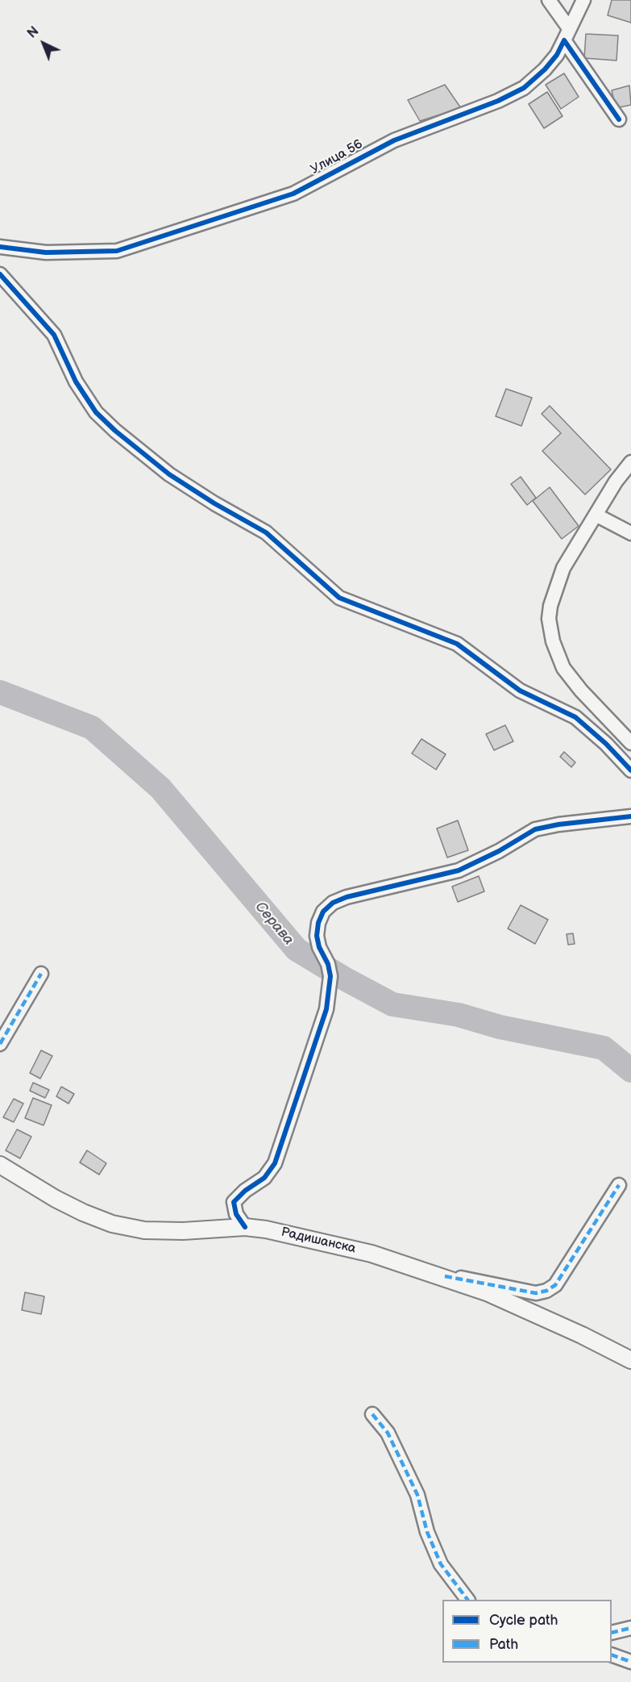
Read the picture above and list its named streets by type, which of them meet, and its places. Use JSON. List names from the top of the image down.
{
  "streets": {
    "street": ["Улица 56", "Радишанска"]
  },
  "water": ["Серава"],
  "legend": ["Cycle path", "Path"],
  "north": "top left"
}
